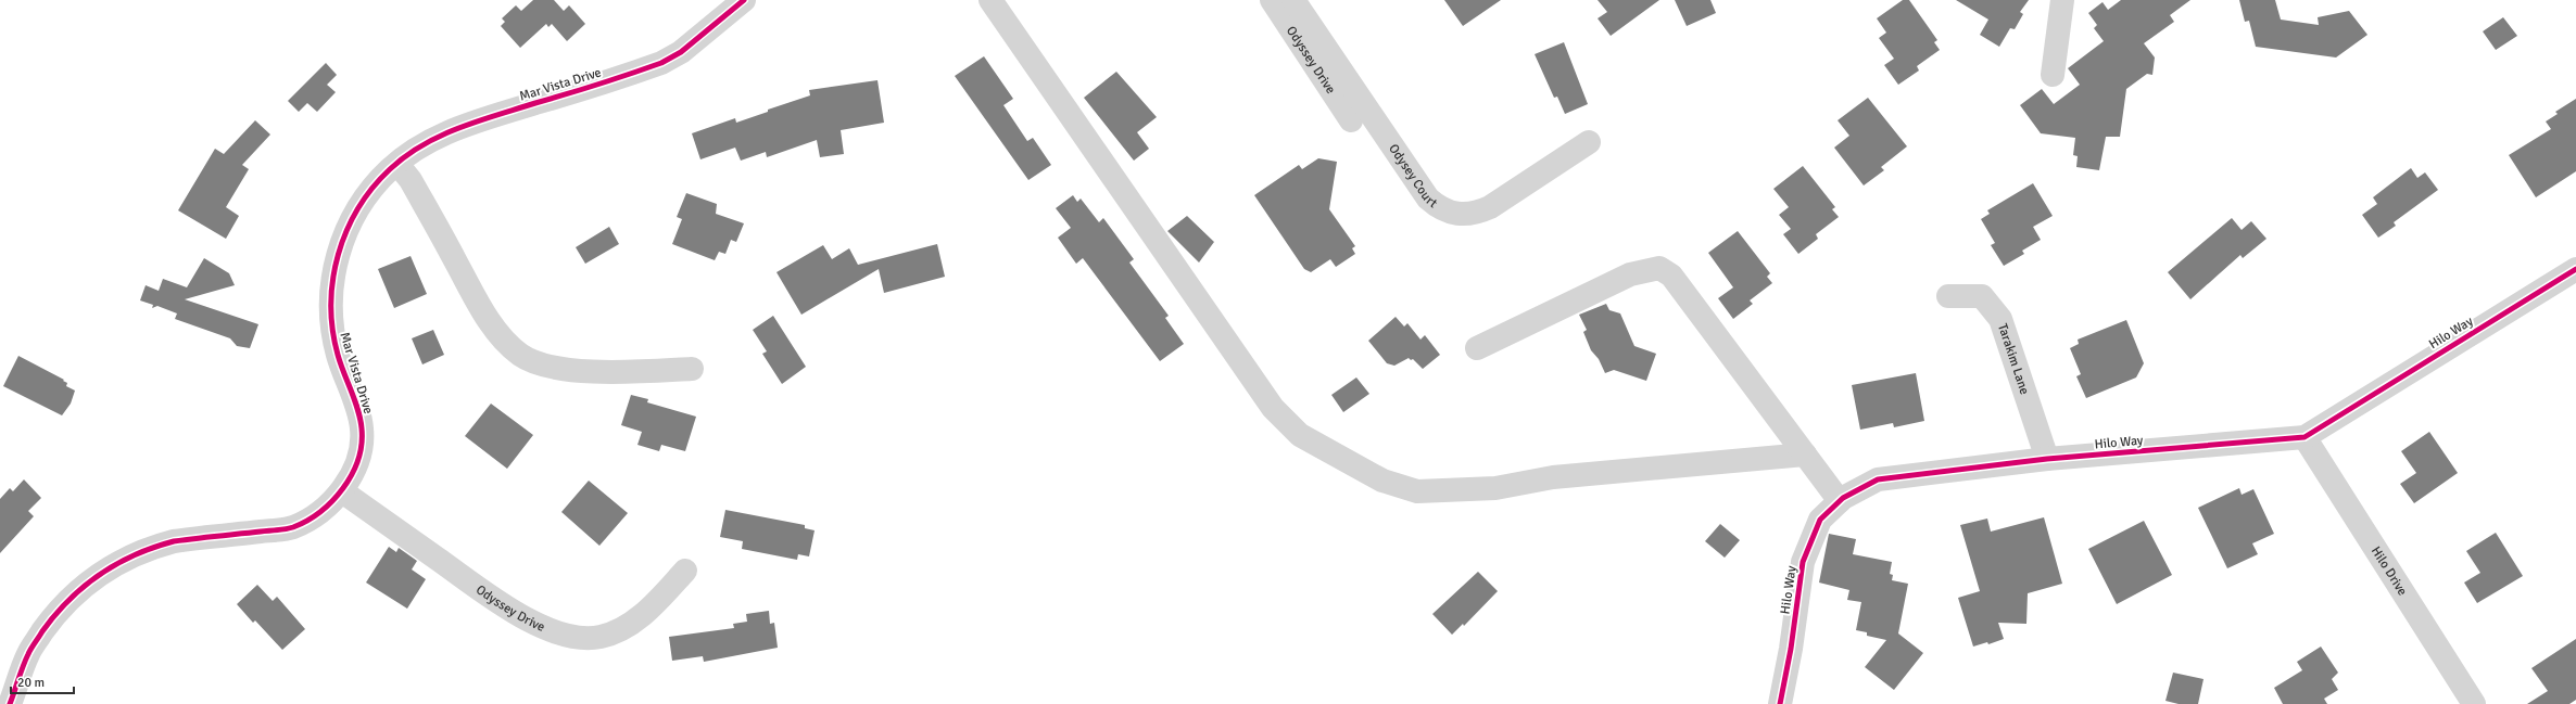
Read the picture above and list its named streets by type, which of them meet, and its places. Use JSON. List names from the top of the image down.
{
  "streets": {
    "street": [
      "Odyssey Drive",
      "Mar Vista Drive",
      "Odysey Court",
      "Hilo Way",
      "Tarakim Lane",
      "Hilo Drive"
    ]
  },
  "crossings": [
    ["Odyssey Drive", "Mar Vista Drive"],
    ["Hilo Way", "Tarakim Lane"],
    ["Hilo Way", "Hilo Drive"]
  ],
  "scale_bar": "20 m"
}
